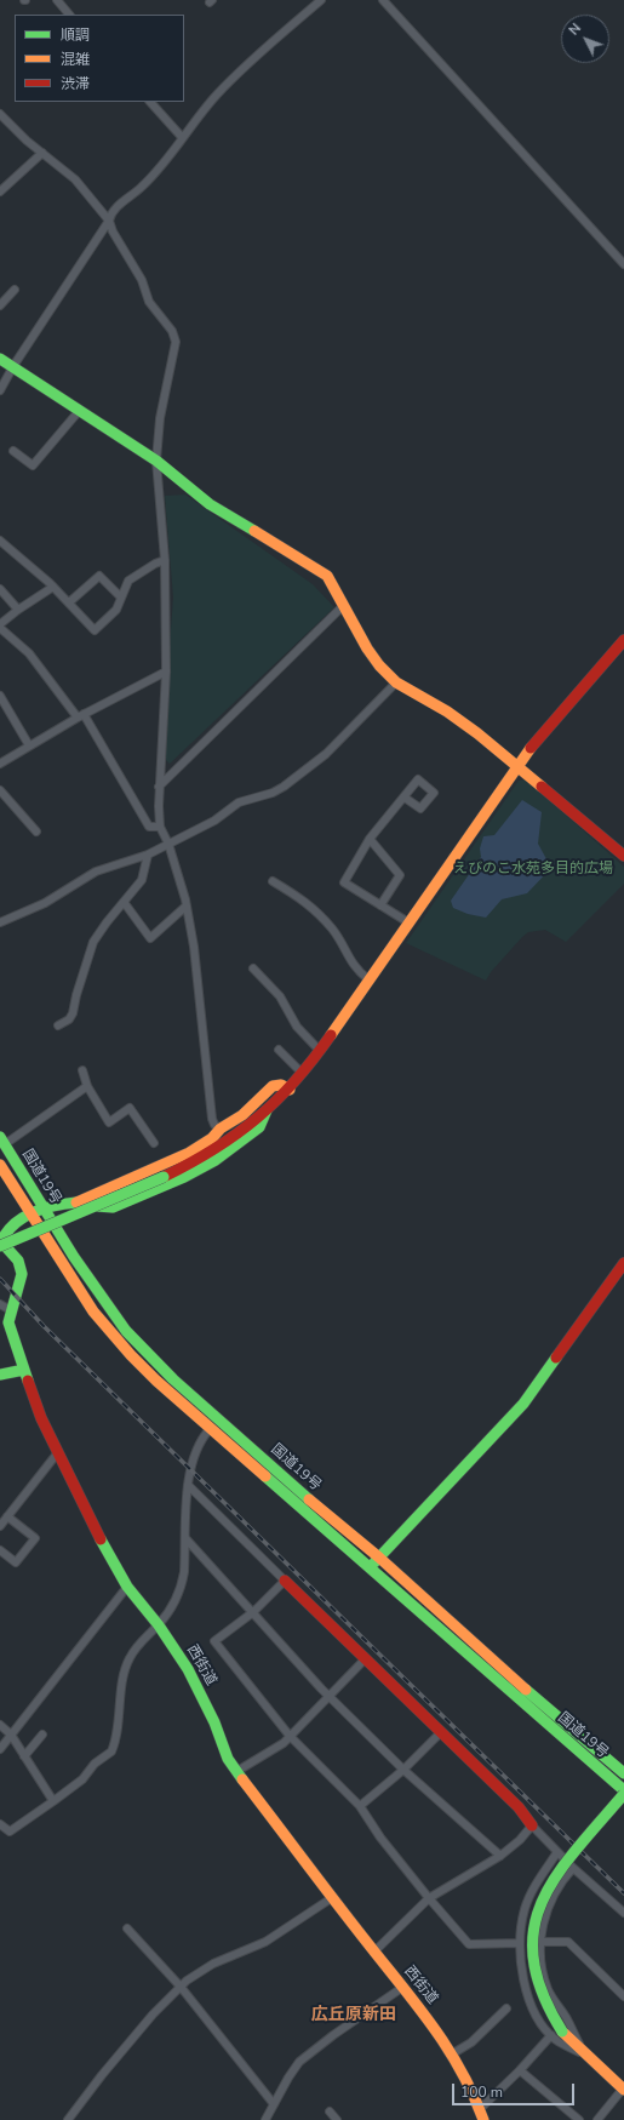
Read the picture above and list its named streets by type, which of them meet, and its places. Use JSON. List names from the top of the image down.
{
  "streets": {
    "main road": ["国道19号", "西街道"]
  },
  "crossings": [
    ["国道19号", "西街道"]
  ],
  "districts": ["広丘原新田"],
  "parks": ["えびのこ水苑多目的広場"],
  "legend": ["順調", "混雑", "渋滞"],
  "scale_bar": "100 m",
  "north": "top left"
}
